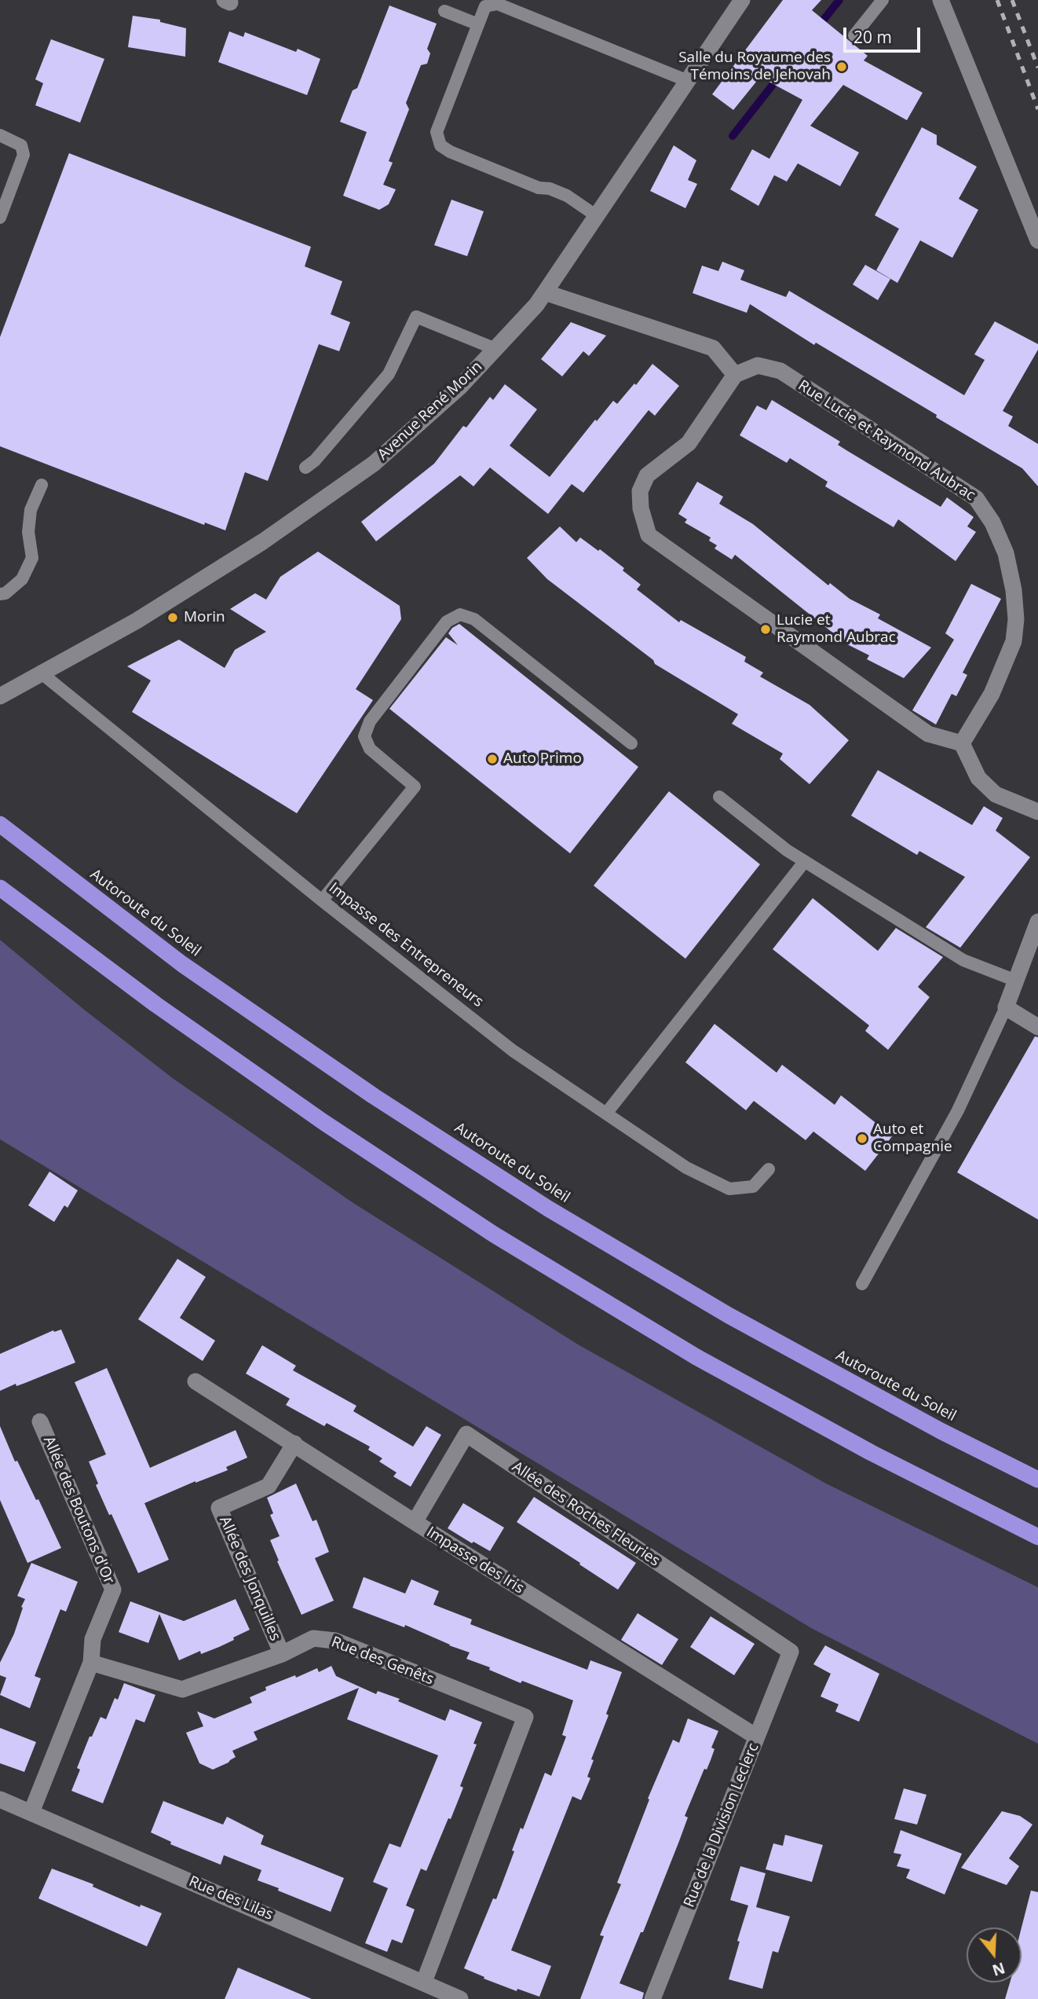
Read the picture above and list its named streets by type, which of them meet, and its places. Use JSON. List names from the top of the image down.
{
  "streets": {
    "highway": ["Autoroute du Soleil"],
    "street": [
      "Avenue René Morin",
      "Rue Lucie et Raymond Aubrac",
      "Allée des Boutons d'Or",
      "Allée des Roches Fleuries",
      "Impasse des Iris",
      "Allée des Jonquilles",
      "Rue des Genêts",
      "Rue de la Division Leclerc",
      "Rue des Lilas"
    ],
    "lane": ["Impasse des Entrepreneurs"]
  },
  "crossings": [
    ["Avenue René Morin", "Impasse des Entrepreneurs"],
    ["Allée des Boutons d'Or", "Rue des Genêts"],
    ["Allée des Roches Fleuries", "Impasse des Iris"],
    ["Allée des Roches Fleuries", "Rue de la Division Leclerc"],
    ["Impasse des Iris", "Allée des Jonquilles"],
    ["Impasse des Iris", "Rue de la Division Leclerc"],
    ["Allée des Jonquilles", "Rue des Genêts"],
    ["Rue des Genêts", "Rue des Lilas"]
  ],
  "places": [
    "Salle du Royaume des Témoins de Jehovah",
    "Morin",
    "Lucie et Raymond Aubrac",
    "Auto Primo",
    "Auto et Compagnie"
  ],
  "scale_bar": "20 m",
  "north": "bottom"
}
